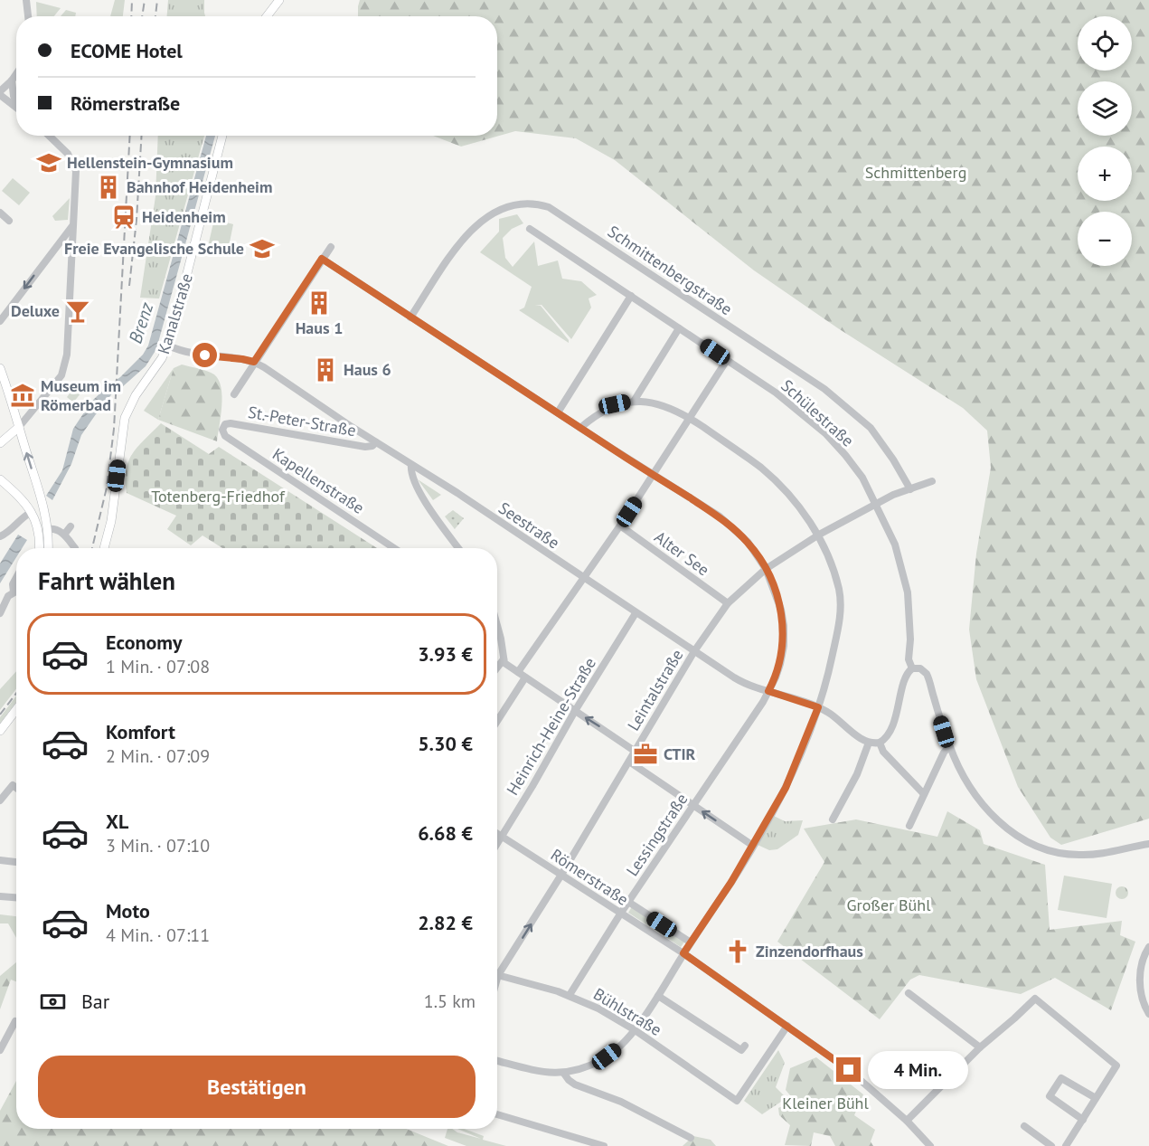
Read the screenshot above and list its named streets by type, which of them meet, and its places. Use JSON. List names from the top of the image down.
{
  "streets": {
    "main road": ["Kanalstraße"],
    "street": [
      "Schmittenbergstraße",
      "Schülestraße",
      "St.-Peter-Straße",
      "Kapellenstraße",
      "Seestraße",
      "Alter See",
      "Leintalstraße",
      "Heinrich-Heine-Straße",
      "Lessingstraße",
      "Römerstraße",
      "Bühlstraße"
    ]
  },
  "crossings": [
    ["Schmittenbergstraße", "Leintalstraße"],
    ["Schmittenbergstraße", "Lessingstraße"],
    ["Kanalstraße", "Seestraße"],
    ["Schülestraße", "Leintalstraße"],
    ["St.-Peter-Straße", "Kapellenstraße"],
    ["St.-Peter-Straße", "Seestraße"],
    ["Seestraße", "Leintalstraße"],
    ["Seestraße", "Heinrich-Heine-Straße"],
    ["Seestraße", "Lessingstraße"],
    ["Alter See", "Leintalstraße"],
    ["Leintalstraße", "Lessingstraße"],
    ["Leintalstraße", "Römerstraße"],
    ["Heinrich-Heine-Straße", "Römerstraße"],
    ["Lessingstraße", "Römerstraße"],
    ["Lessingstraße", "Bühlstraße"],
    ["Römerstraße", "Bühlstraße"]
  ],
  "water": ["Brenz"],
  "parks": [
    "Schmittenberg",
    "Totenberg-Friedhof",
    "Großer Bühl",
    "Kleiner Bühl"
  ],
  "places": {
    "school or university": ["Hellenstein-Gymnasium", "Freie Evangelische Schule"],
    "building": ["Bahnhof Heidenheim", "Haus 1", "Haus 6"],
    "station": ["Heidenheim"],
    "bar": ["Deluxe"],
    "museum": ["Museum im Römerbad"],
    "office": ["CTIR"],
    "church": ["Zinzendorfhaus"]
  },
  "page": {
    "map_buttons": ["+", "−"],
    "banner": ["ECOME Hotel", "Römerstraße"],
    "heading": "Fahrt wählen",
    "list": [
      {
        "name": "Economy",
        "note": "1 Min. · 07:08",
        "value": "3.93 €"
      },
      {
        "name": "Komfort",
        "note": "2 Min. · 07:09",
        "value": "5.30 €"
      },
      {
        "name": "XL",
        "note": "3 Min. · 07:10",
        "value": "6.68 €"
      },
      {
        "name": "Moto",
        "note": "4 Min. · 07:11",
        "value": "2.82 €"
      }
    ],
    "pay": ["Bar", "1.5 km"],
    "buttons": "Bestätigen",
    "bubble": "4 Min."
  }
}
